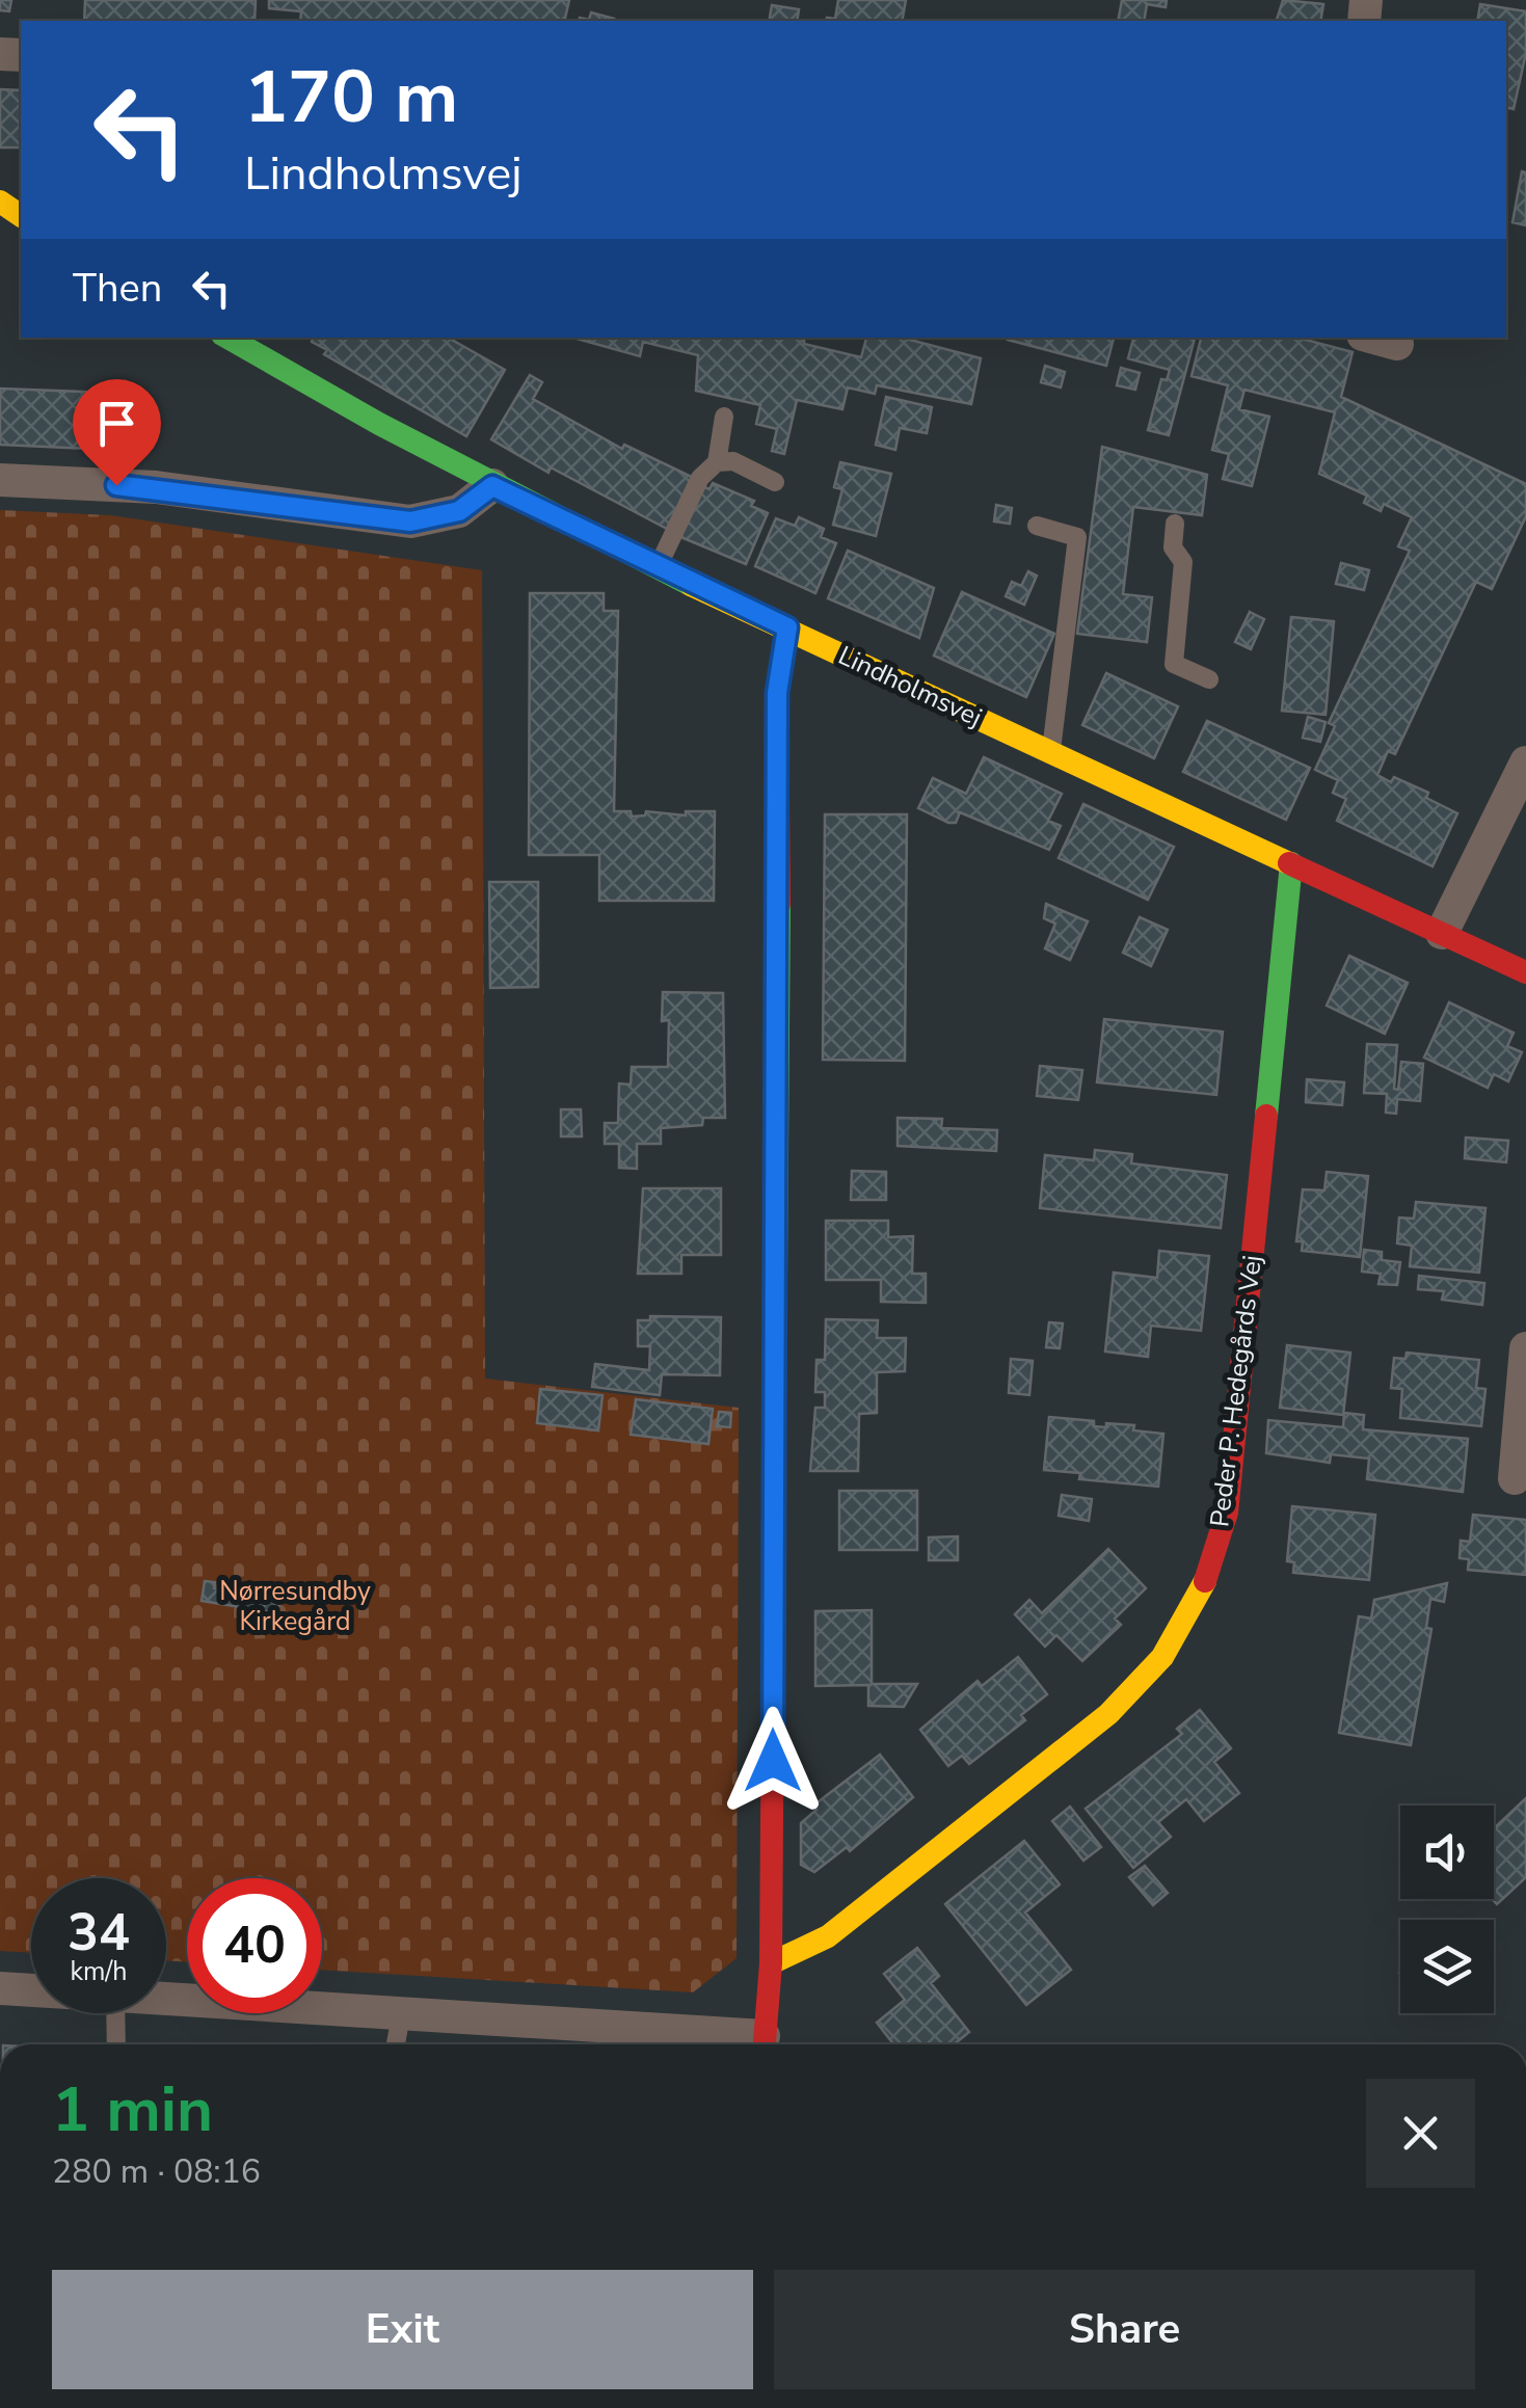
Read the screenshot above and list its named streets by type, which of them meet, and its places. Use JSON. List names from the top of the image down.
{
  "streets": {
    "street": ["Lindholmsvej", "Peder P. Hedegårds Vej"]
  },
  "crossings": [
    ["Lindholmsvej", "Peder P. Hedegårds Vej"]
  ],
  "parks": ["Nørresundby Kirkegård"],
  "page": {
    "turn": ["170 m", "Lindholmsvej"],
    "then": "Then",
    "speed": "34 km/h",
    "limit": "40",
    "heading": ["1 min", "280 m · 08:16"],
    "buttons": ["Exit", "Share"]
  }
}
